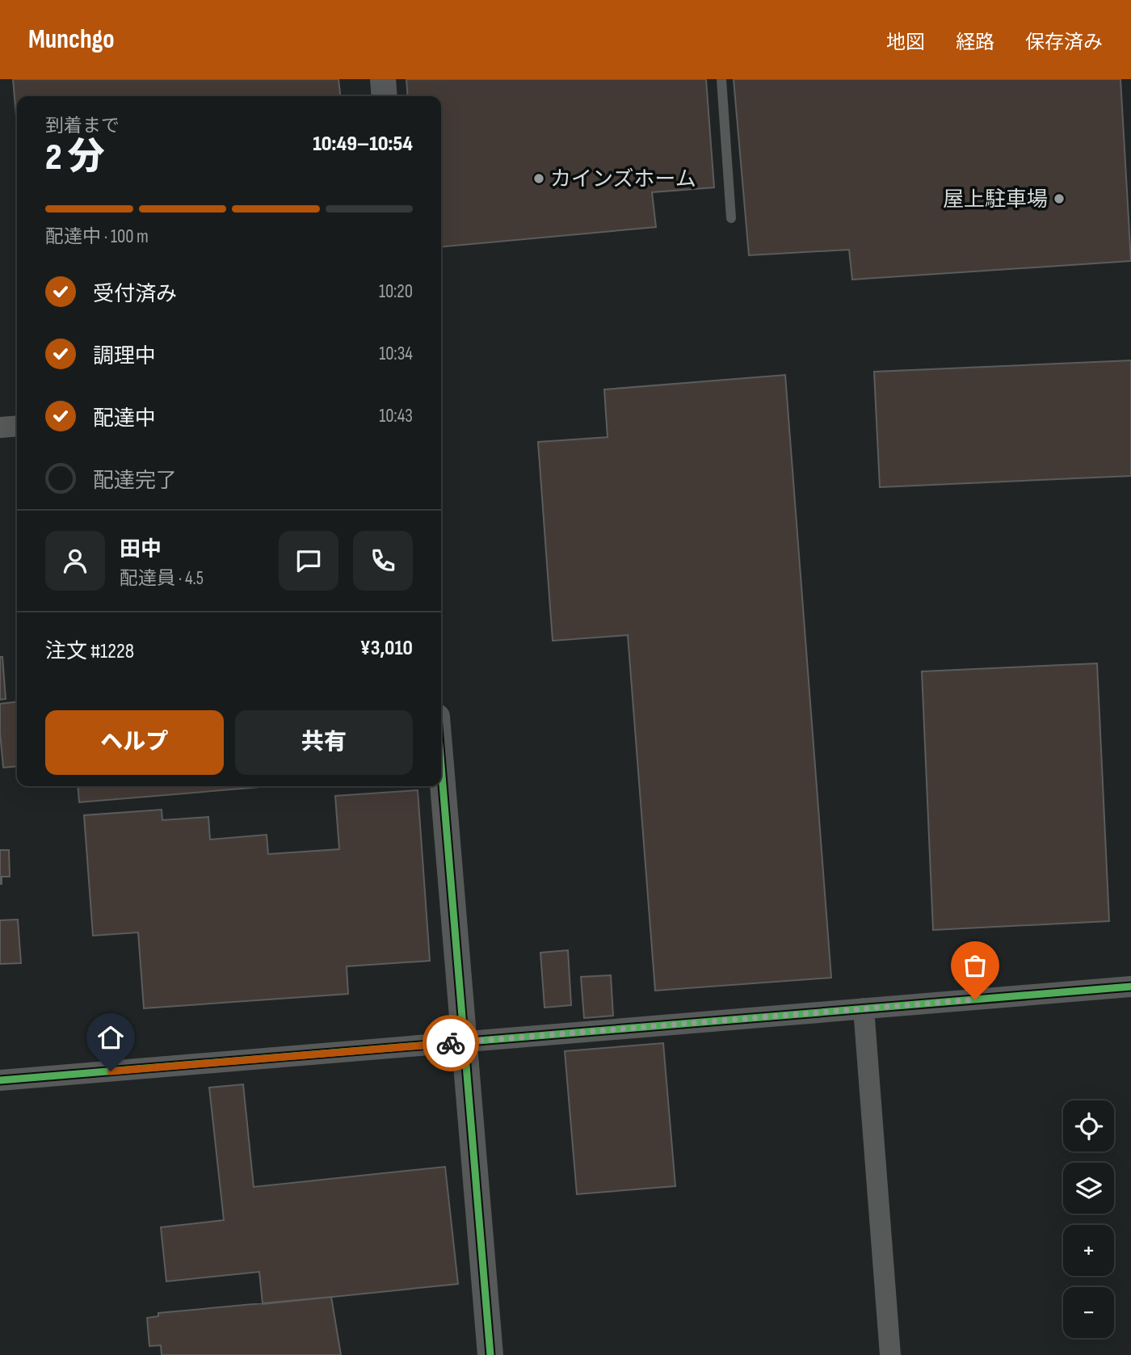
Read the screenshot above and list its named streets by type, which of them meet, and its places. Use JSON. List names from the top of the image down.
{
  "places": ["カインズホーム", "屋上駐車場"],
  "page": {
    "header": "Munchgo",
    "nav": ["地図", "経路", "保存済み"],
    "heading": ["2 分", "到着まで", "10:49–10:54"],
    "panel": [
      "田中",
      "配達員 · 4.5",
      "注文 #1228",
      "¥3,010"
    ],
    "bar": "配達中 · 100 m",
    "list": [
      ["受付済み", "10:20"],
      ["調理中", "10:34"],
      ["配達中", "10:43"],
      "配達完了"
    ],
    "buttons": ["ヘルプ", "共有"],
    "map_buttons": ["+", "−"]
  }
}
